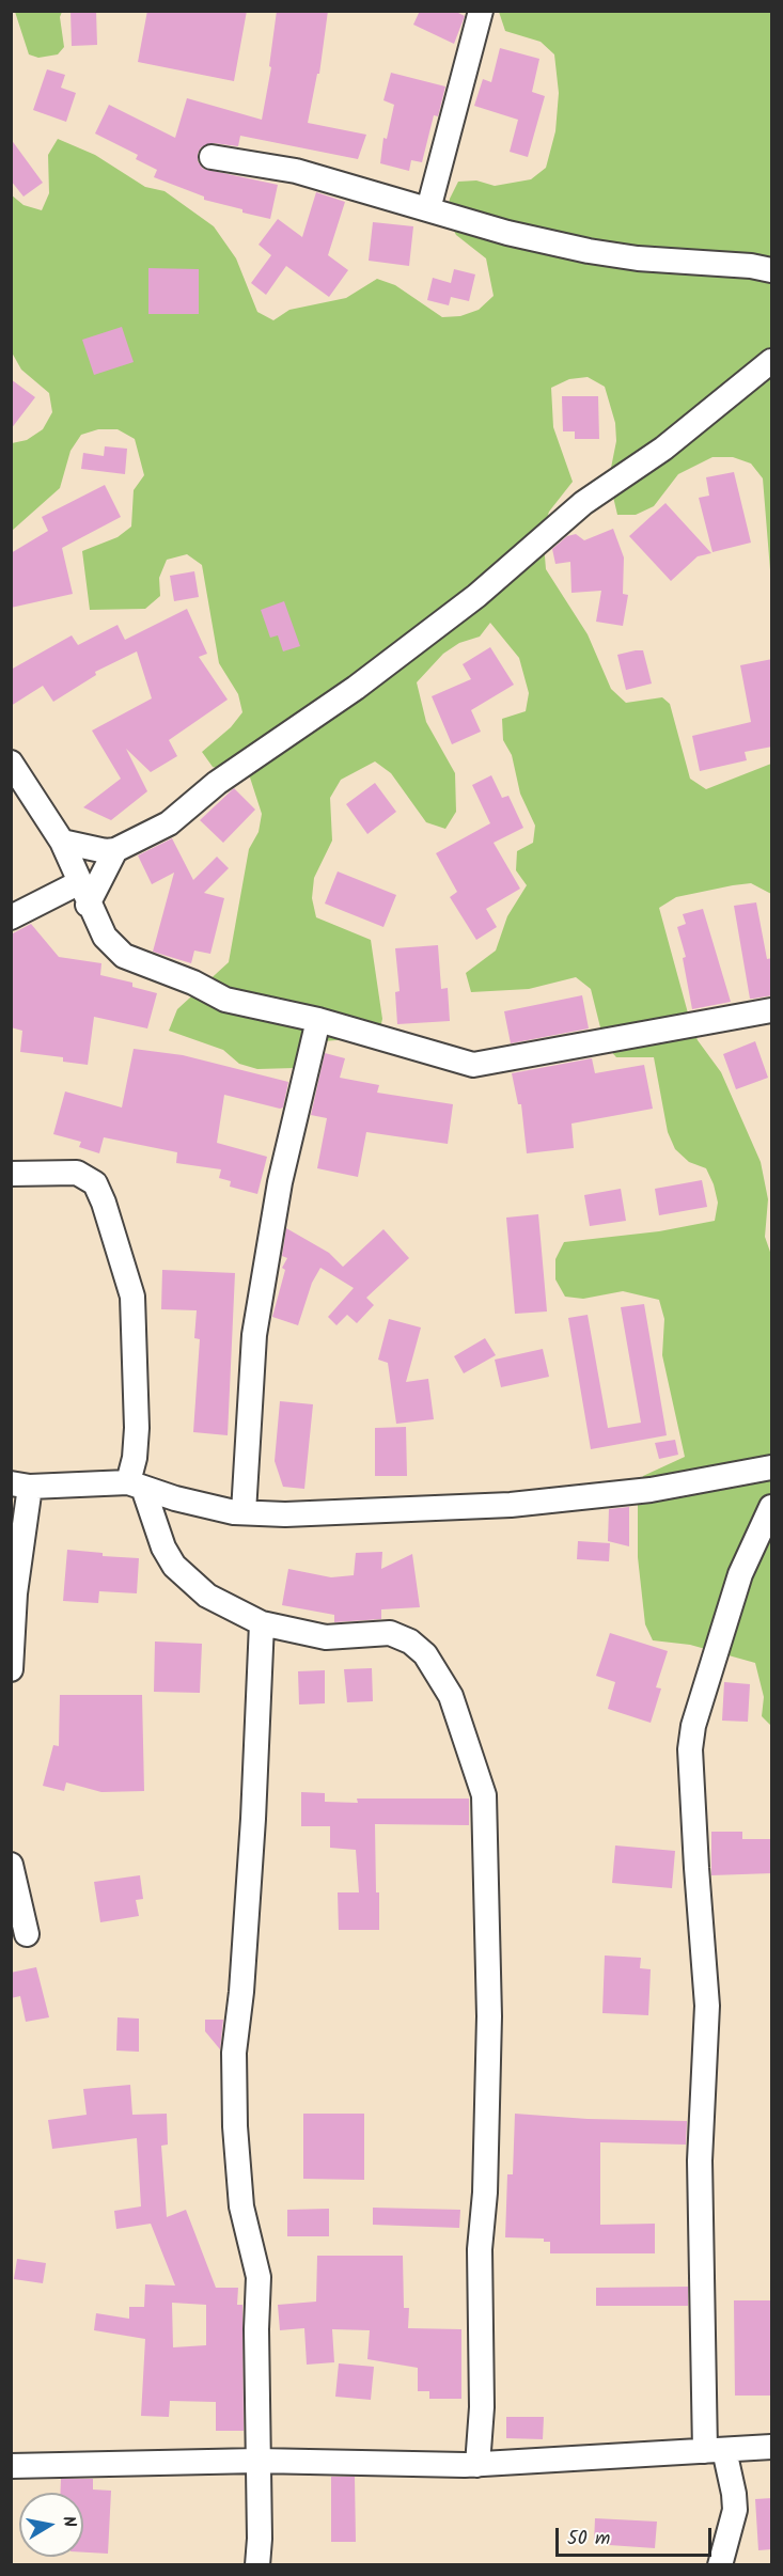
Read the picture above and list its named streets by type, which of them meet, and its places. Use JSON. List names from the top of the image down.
{
  "scale_bar": "50 m",
  "north": "right"
}
